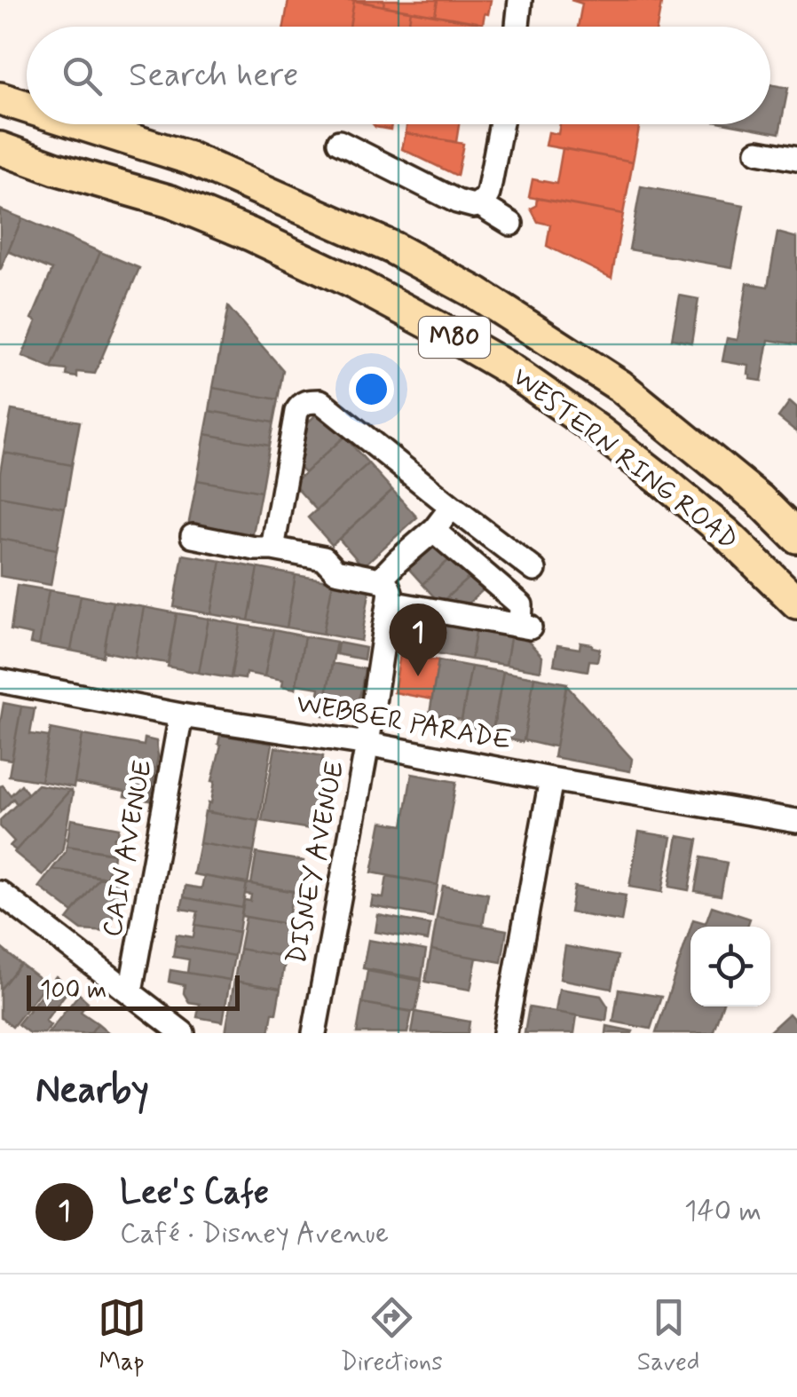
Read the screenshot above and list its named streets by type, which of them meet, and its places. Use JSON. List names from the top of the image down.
{
  "streets": {
    "highway": ["M80", "WESTERN RING ROAD"],
    "street": ["WEBBER PARADE", "CAIN AVENUE", "DISNEY AVENUE"]
  },
  "crossings": [
    ["WEBBER PARADE", "CAIN AVENUE"],
    ["WEBBER PARADE", "DISNEY AVENUE"]
  ],
  "scale_bar": "100 m",
  "page": {
    "search": "Search here",
    "pins": "1",
    "scale": "100 m",
    "heading": "Nearby",
    "list": [
      {
        "mark": "1",
        "name": "Lee's Cafe",
        "note": "Café · Disney Avenue",
        "value": "140 m"
      }
    ],
    "nav": ["Map", "Directions", "Saved"]
  }
}
